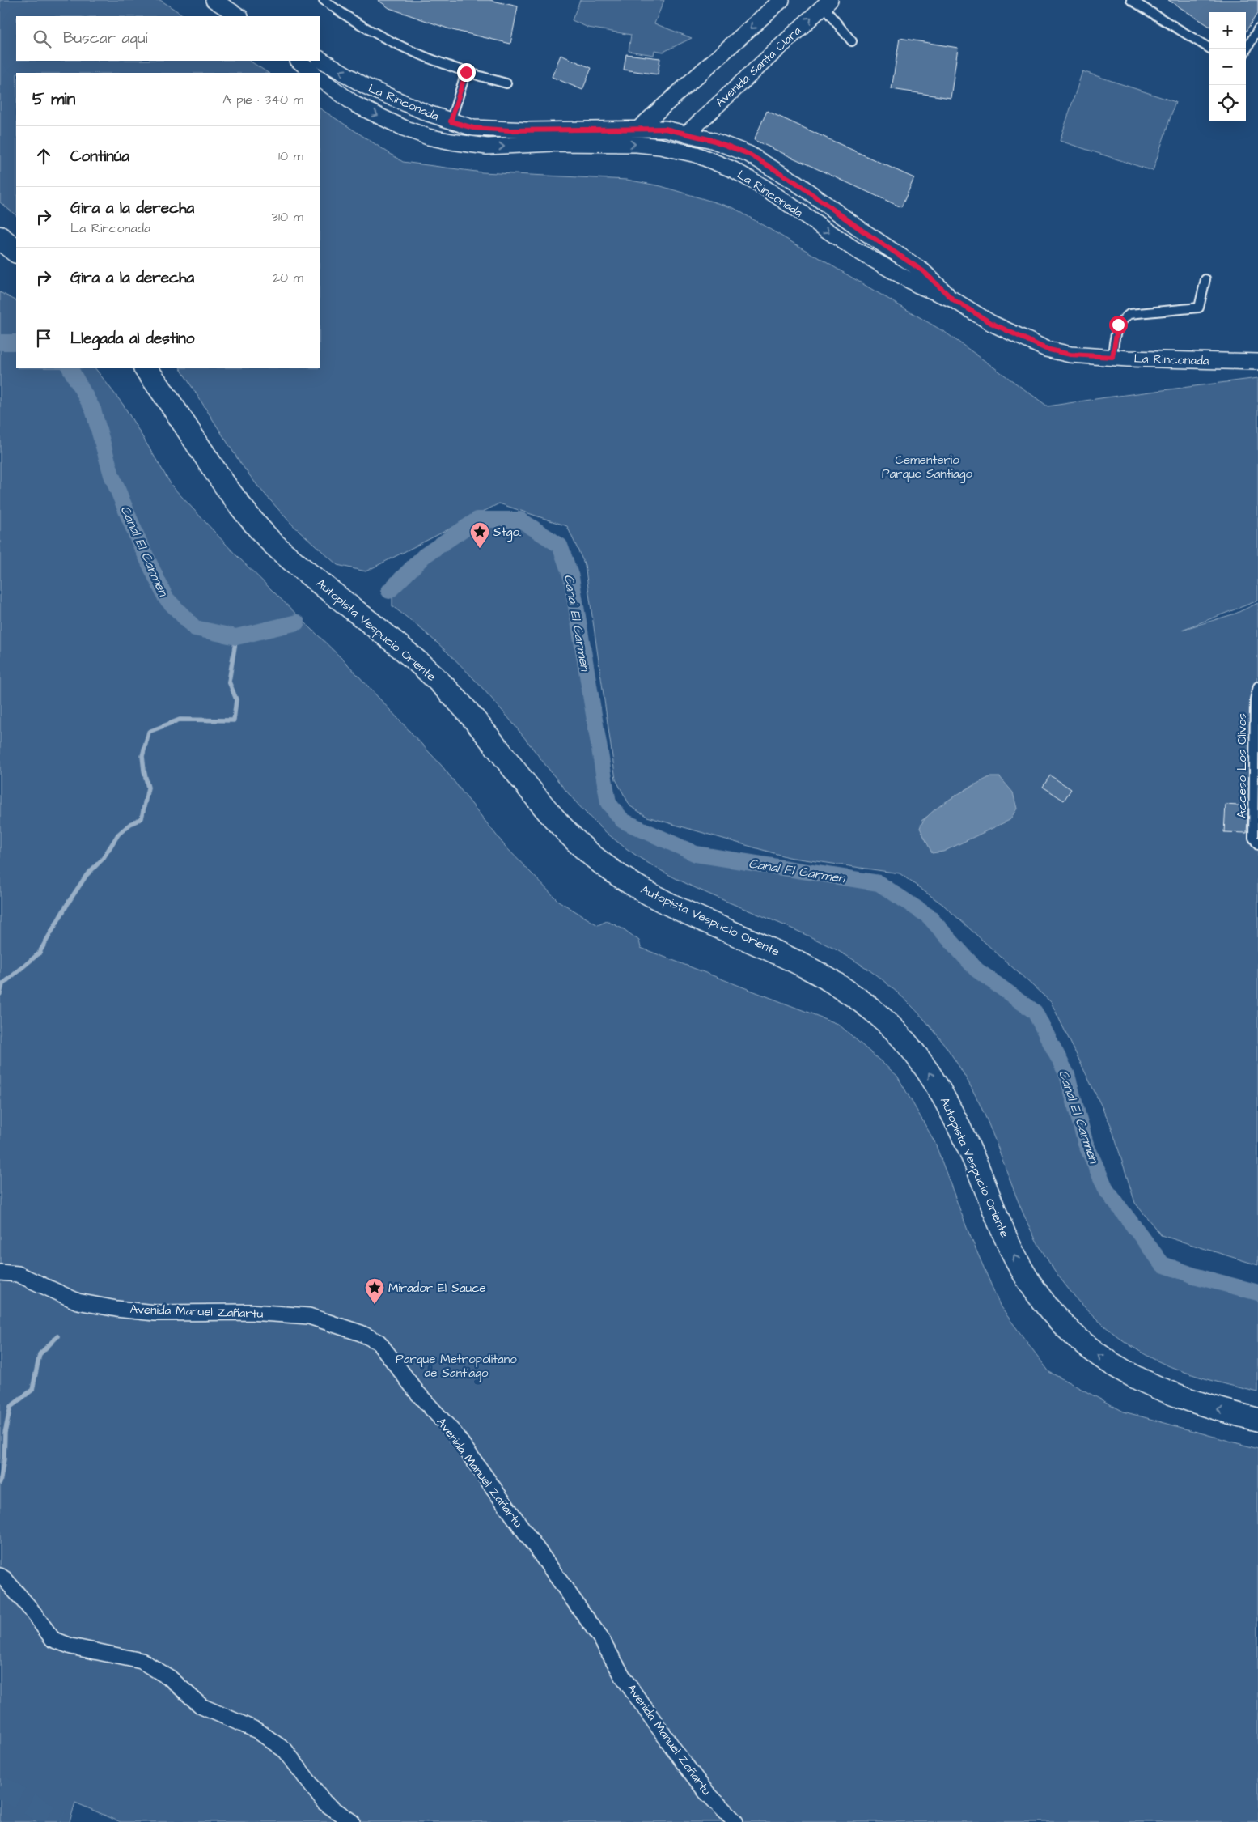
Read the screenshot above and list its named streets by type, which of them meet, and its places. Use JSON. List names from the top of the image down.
{
  "streets": {
    "highway": ["Autopista Vespucio Oriente"],
    "street": ["Avenida Santa Clara", "La Rinconada", "Avenida Manuel Zañartu"],
    "lane": ["Acceso Los Olivos"]
  },
  "crossings": [
    ["Avenida Santa Clara", "La Rinconada"]
  ],
  "one_way": ["Autopista Vespucio Oriente"],
  "water": ["Canal El Carmen"],
  "parks": ["Cementerio Parque Santiago", "Parque Metropolitano de Santiago"],
  "places": {
    "place": ["Stgo.", "Mirador El Sauce"]
  },
  "page": {
    "map_buttons": ["+", "−"],
    "search": "Buscar aquí",
    "heading": ["5 min", "A pie · 340 m"],
    "list": [
      ["Continúa", "10 m"],
      ["Gira a la derecha", "La Rinconada", "310 m"],
      ["Gira a la derecha", "20 m"],
      "Llegada al destino"
    ]
  }
}
